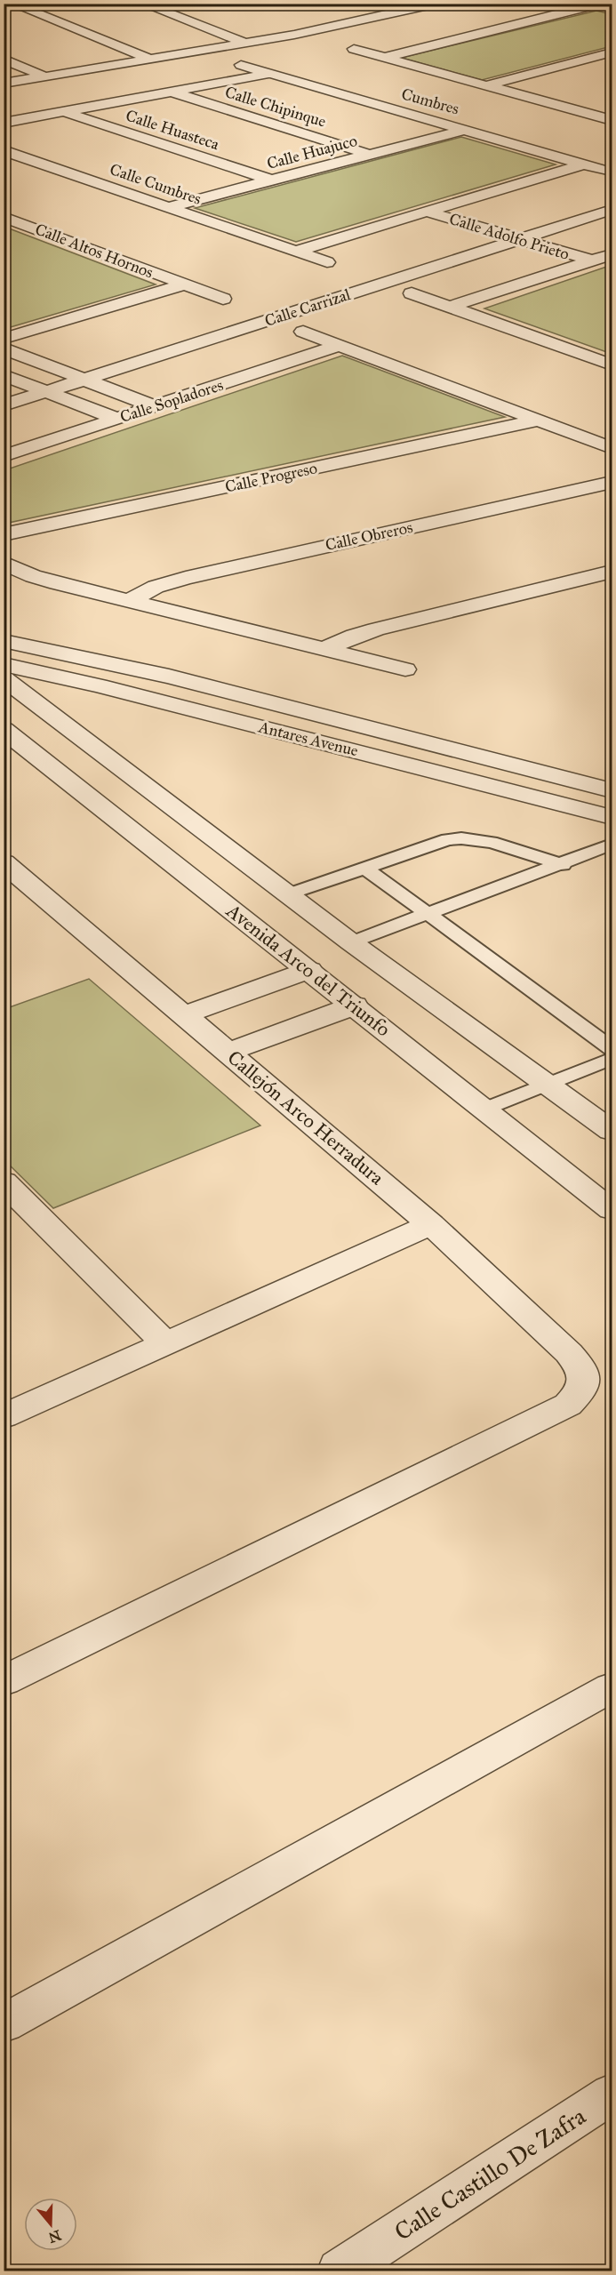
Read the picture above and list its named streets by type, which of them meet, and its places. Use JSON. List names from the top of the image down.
{
  "streets": {
    "street": [
      "Cumbres",
      "Calle Chipinque",
      "Calle Huasteca",
      "Calle Huajuco",
      "Calle Cumbres",
      "Calle Adolfo Prieto",
      "Calle Altos Hornos",
      "Calle Carrizal",
      "Calle Sopladores",
      "Calle Progreso",
      "Calle Obreros",
      "Antares Avenue",
      "Avenida Arco del Triunfo",
      "Callejón Arco Herradura",
      "Calle Castillo De Zafra"
    ]
  },
  "crossings": [
    ["Cumbres", "Calle Huajuco"],
    ["Calle Chipinque", "Calle Huajuco"],
    ["Calle Huasteca", "Calle Huajuco"],
    ["Calle Huajuco", "Calle Cumbres"],
    ["Calle Adolfo Prieto", "Calle Carrizal"]
  ],
  "north": "bottom"
}
